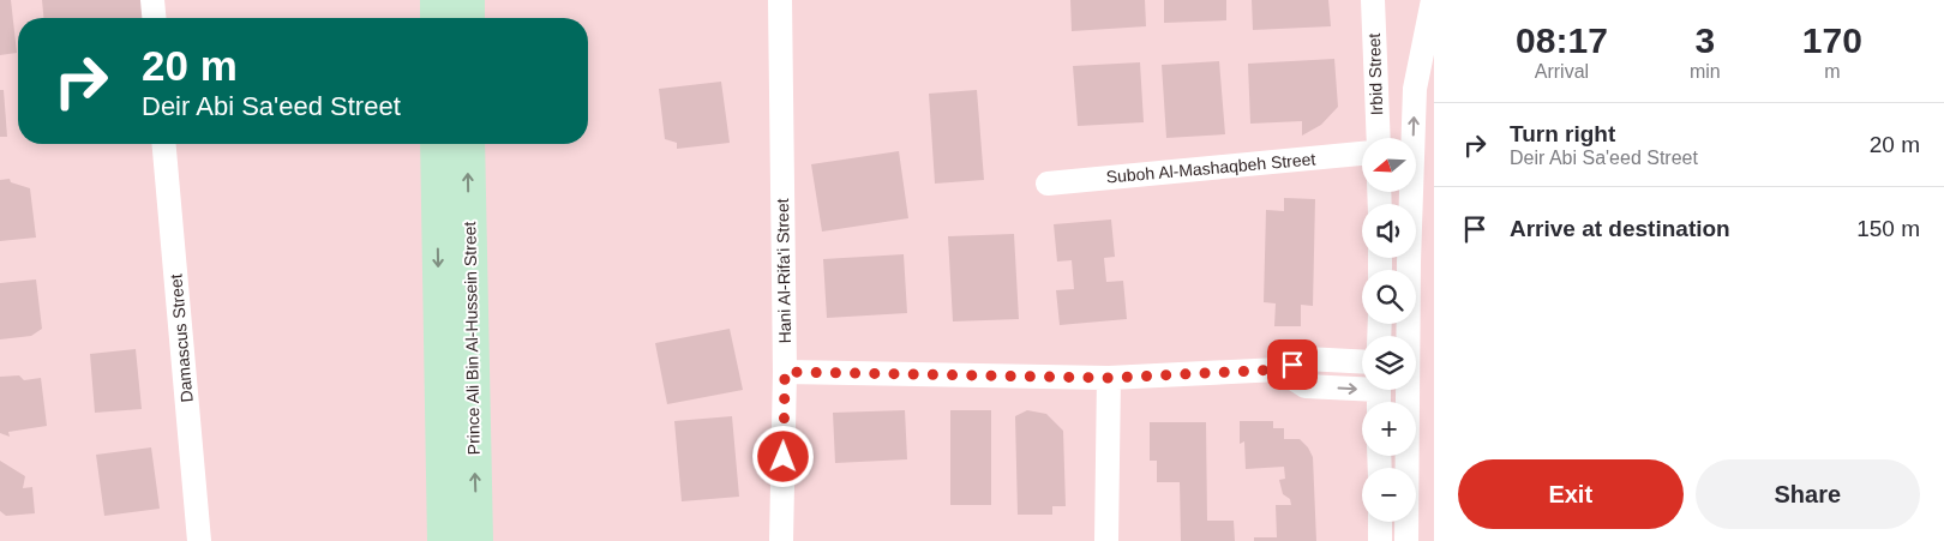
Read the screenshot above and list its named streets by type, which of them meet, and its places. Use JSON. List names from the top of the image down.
{
  "streets": {
    "main road": ["Prince Ali Bin Al-Hussein Street"],
    "street": [
      "Irbid Street",
      "Suboh Al-Mashaqbeh Street",
      "Hani Al-Rifa'i Street",
      "Damascus Street"
    ]
  },
  "north": "left",
  "page": {
    "eta": [
      "08:17",
      "Arrival",
      "3",
      "min",
      "170",
      "m"
    ],
    "turn": ["20 m", "Deir Abi Sa'eed Street"],
    "list": [
      {
        "name": "Turn right",
        "note": "Deir Abi Sa'eed Street",
        "value": "20 m"
      },
      {
        "name": "Arrive at destination",
        "value": "150 m"
      }
    ],
    "map_buttons": ["+", "−"],
    "buttons": ["Exit", "Share"]
  }
}
